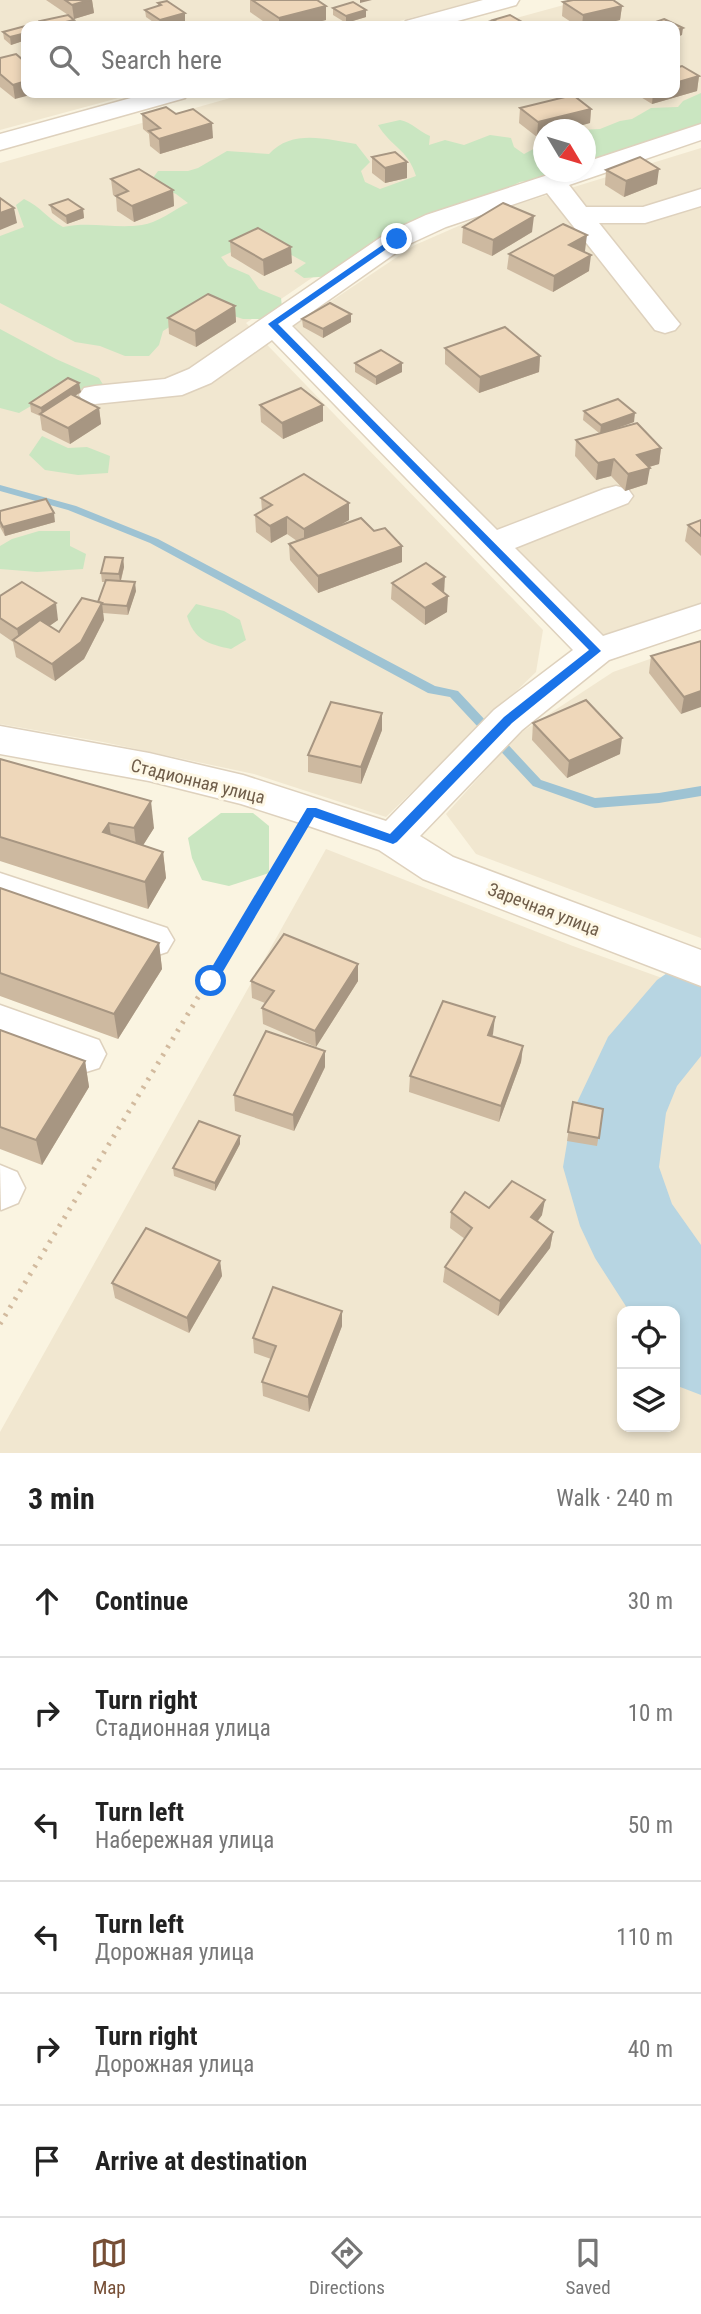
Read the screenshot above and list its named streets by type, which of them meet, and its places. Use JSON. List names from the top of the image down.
{
  "streets": {
    "street": ["Стадионная улица", "Заречная улица"]
  },
  "crossings": [
    ["Стадионная улица", "Заречная улица"]
  ],
  "north": "bottom right",
  "page": {
    "search": "Search here",
    "heading": ["3 min", "Walk · 240 m"],
    "list": [
      ["Continue", "30 m"],
      ["Turn right", "Стадионная улица", "10 m"],
      ["Turn left", "Набережная улица", "50 m"],
      ["Turn left", "Дорожная улица", "110 m"],
      ["Turn right", "Дорожная улица", "40 m"],
      "Arrive at destination"
    ],
    "nav": ["Map", "Directions", "Saved"]
  }
}
